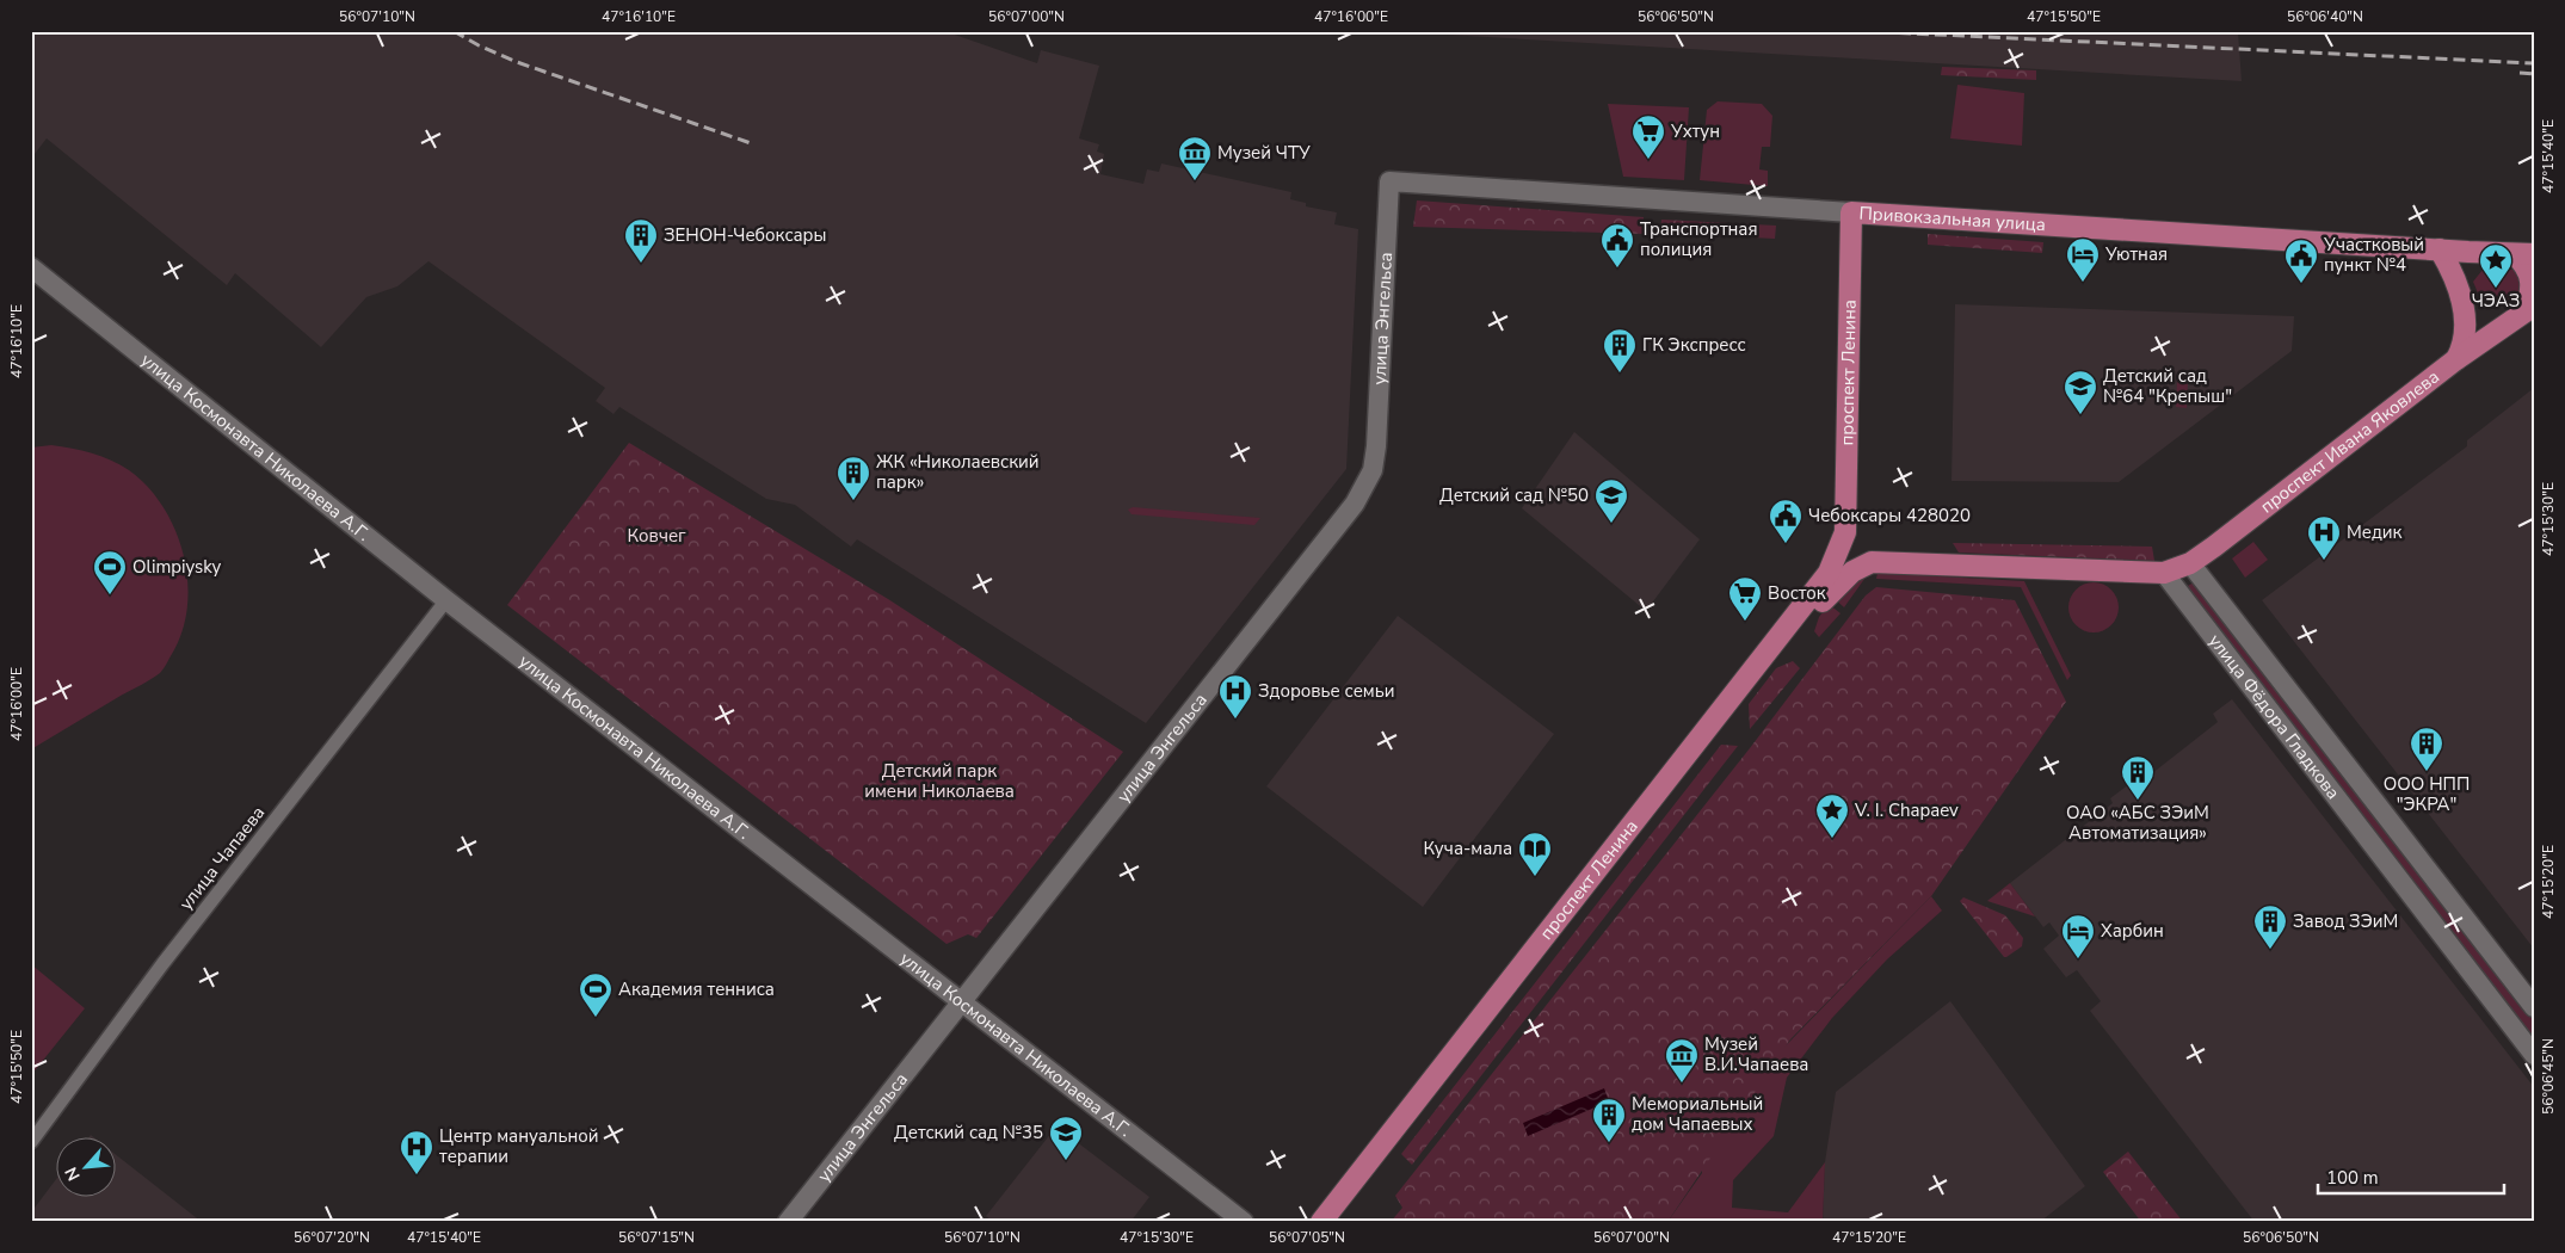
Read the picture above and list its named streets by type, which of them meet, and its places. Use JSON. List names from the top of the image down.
{
  "streets": {
    "main road": ["Привокзальная улица", "проспект Ленина", "проспект Ивана Яковлева"],
    "street": [
      "улица Энгельса",
      "улица Космонавта Николаева А.Г.",
      "улица Фёдора Гладкова",
      "улица Чапаева"
    ]
  },
  "crossings": [
    ["Привокзальная улица", "улица Энгельса"],
    ["Привокзальная улица", "проспект Ленина"],
    ["улица Энгельса", "улица Космонавта Николаева А.Г."],
    ["проспект Ивана Яковлева", "улица Фёдора Гладкова"],
    ["улица Космонавта Николаева А.Г.", "улица Чапаева"]
  ],
  "parks": ["Ковчег", "Детский парк имени Николаева"],
  "places": {
    "supermarket": ["Ухтун", "Восток"],
    "museum": ["Музей ЧТУ", "Музей В.И.Чапаева"],
    "building": [
      "ЗЕНОН-Чебоксары",
      "ГК Экспресс",
      "ЖК «Николаевский парк»",
      "ООО НПП \"ЭКРА\"",
      "ОАО «АБС ЗЭиМ Автоматизация»",
      "Завод ЗЭиМ",
      "Мемориальный дом Чапаевых"
    ],
    "public building": ["Транспортная полиция", "Участковый пункт №4", "Чебоксары 428020"],
    "hotel": ["Уютная", "Харбин"],
    "place": ["ЧЭАЗ", "V. I. Chapaev"],
    "school or university": ["Детский сад №64 \"Крепыш\"", "Детский сад №50", "Детский сад №35"],
    "hospital": ["Медик", "Здоровье семьи", "Центр мануальной терапии"],
    "sports": ["Olimpiysky", "Академия тенниса"],
    "library": ["Куча-мала"]
  },
  "scale_bar": "100 m",
  "north": "bottom left",
  "coordinates": [
    "56°07'10\"N",
    "47°16'10\"E",
    "56°07'00\"N",
    "47°16'00\"E",
    "56°06'50\"N",
    "47°15'50\"E",
    "56°06'40\"N",
    "47°15'40\"E",
    "47°15'30\"E",
    "47°15'20\"E",
    "56°06'45\"N",
    "56°07'20\"N",
    "56°07'15\"N",
    "56°07'05\"N"
  ]
}
